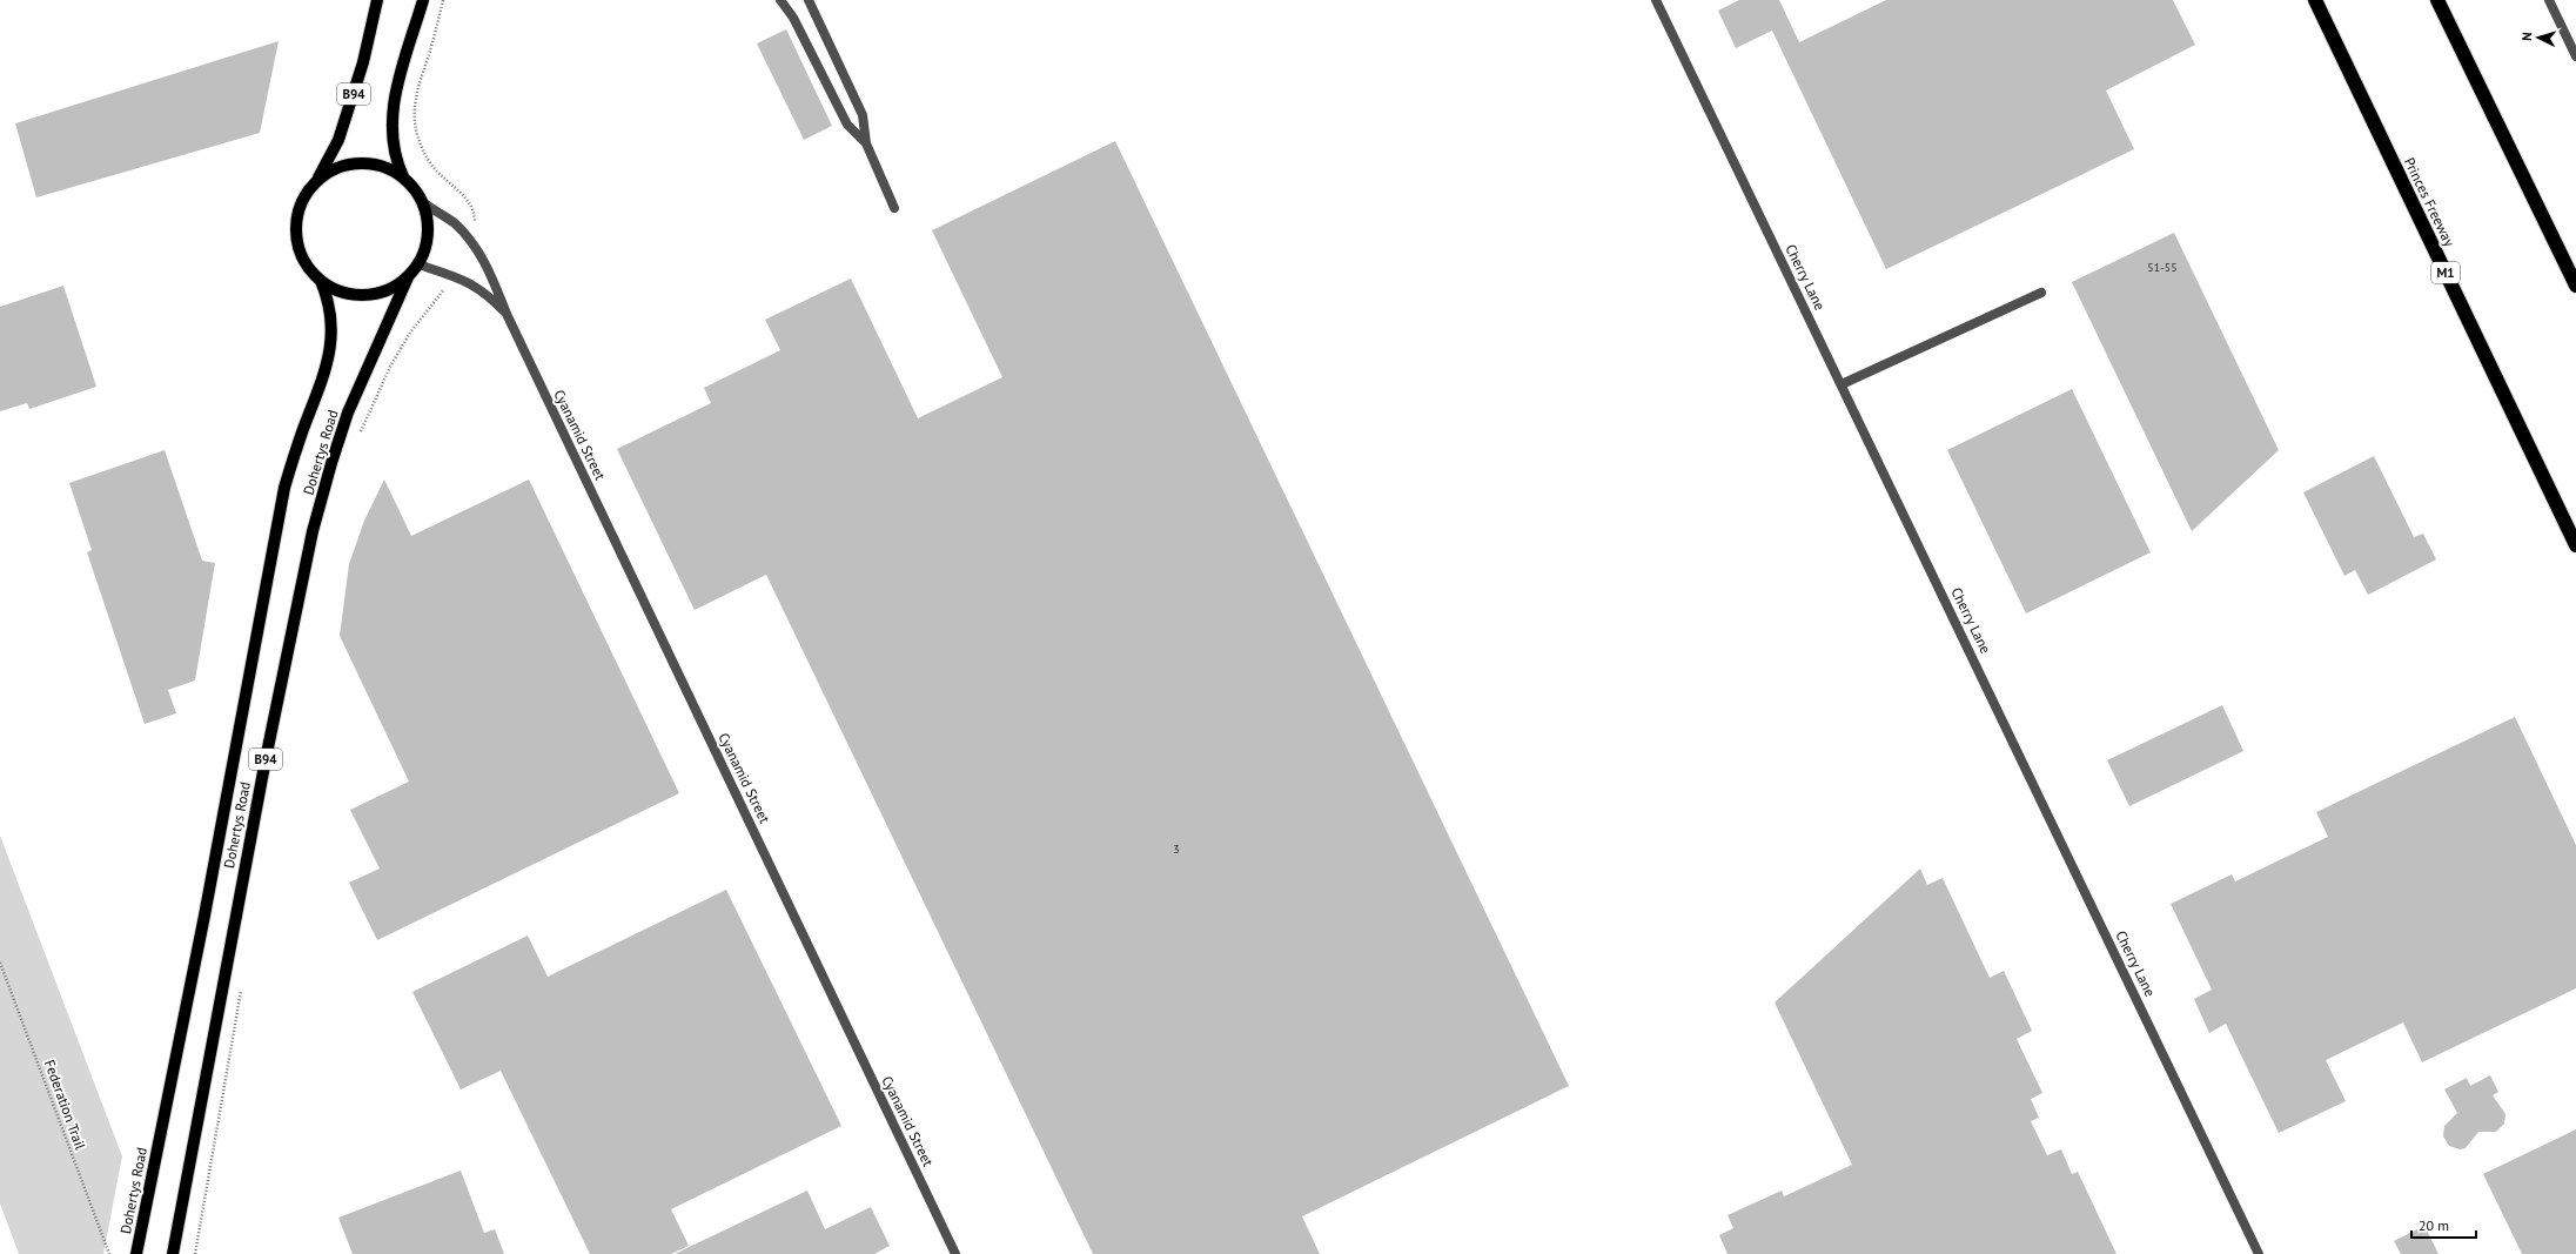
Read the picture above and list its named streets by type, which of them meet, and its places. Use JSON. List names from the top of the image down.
{
  "streets": {
    "highway": ["Princes Freeway", "M1"],
    "main road": ["B94", "Dohertys Road"],
    "street": ["Cherry Lane", "Cyanamid Street"],
    "path": ["Federation Trail"]
  },
  "crossings": [
    ["B94", "Cyanamid Street"],
    ["B94", "Dohertys Road"],
    ["Cyanamid Street", "Dohertys Road"]
  ],
  "house_numbers": ["51-55", "3"],
  "scale_bar": "20 m",
  "north": "left"
}
